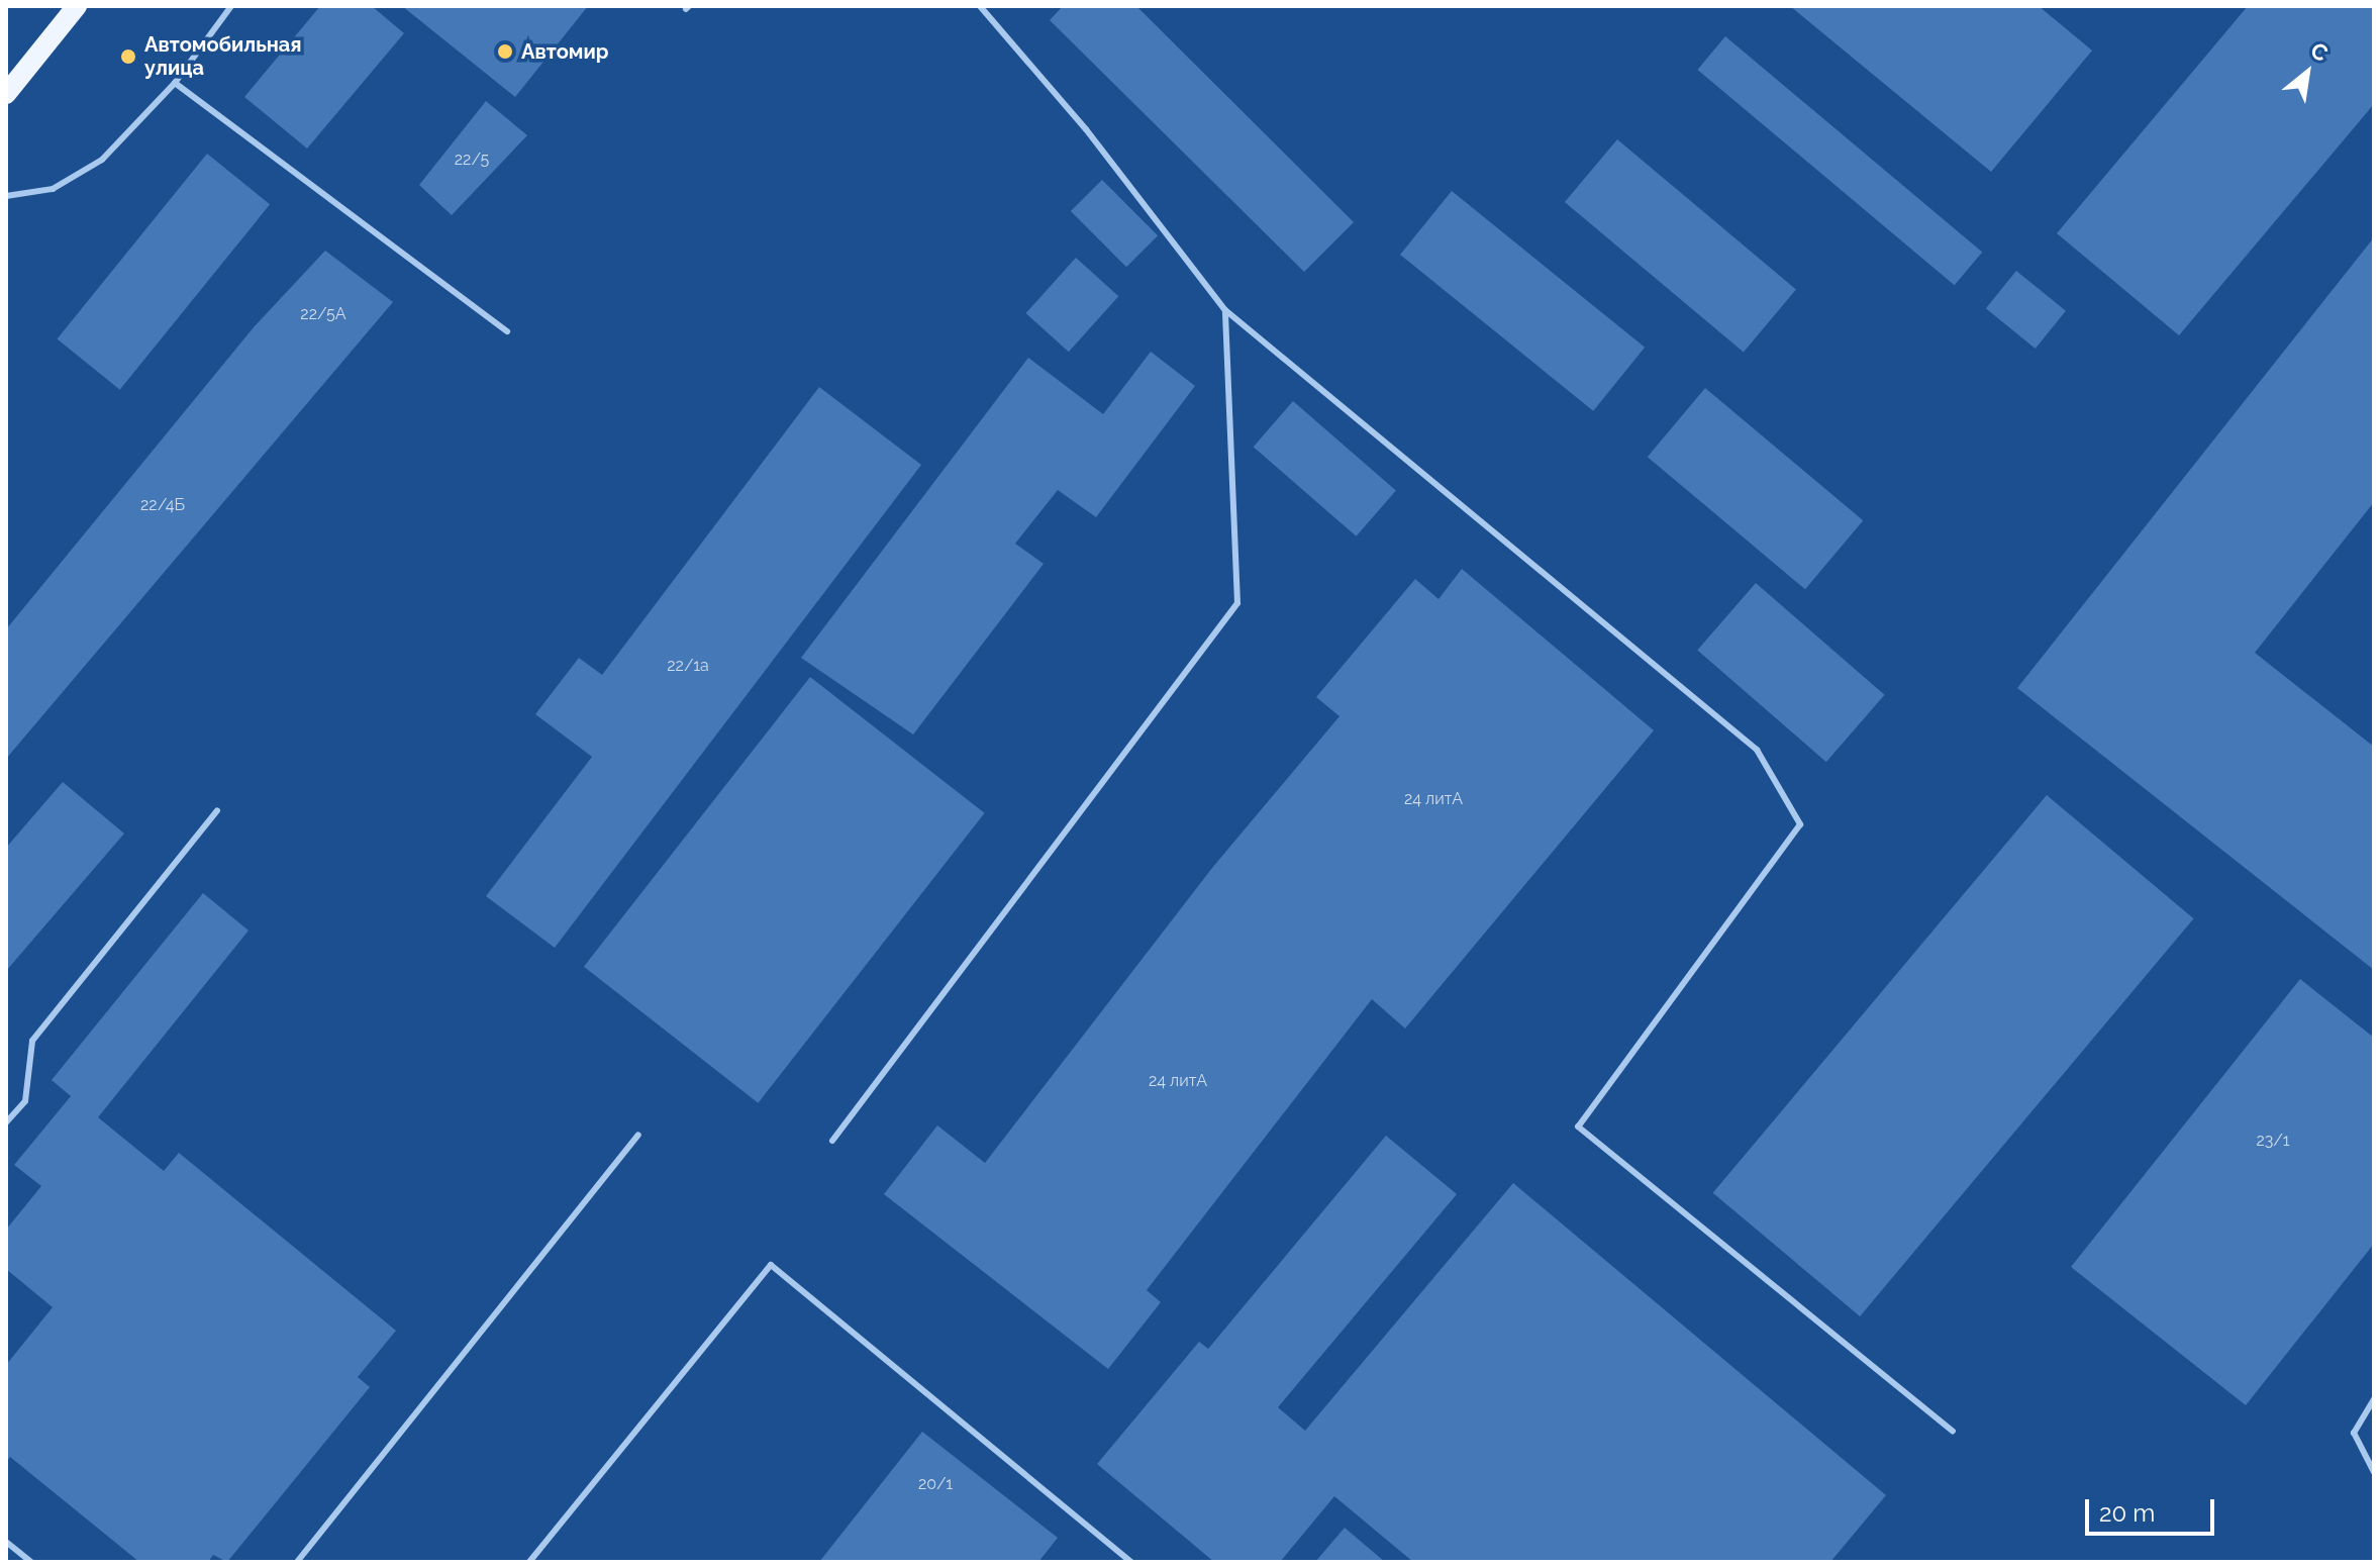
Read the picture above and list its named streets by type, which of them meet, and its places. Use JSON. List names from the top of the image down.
{
  "places": ["Автомир", "Автомобильная улица"],
  "house_numbers": [
    "22/5",
    "22/5А",
    "22/4Б",
    "22/1а",
    "24 литА",
    "24 литА",
    "23/1",
    "20/1"
  ],
  "scale_bar": "20 m",
  "north": "top right"
}
